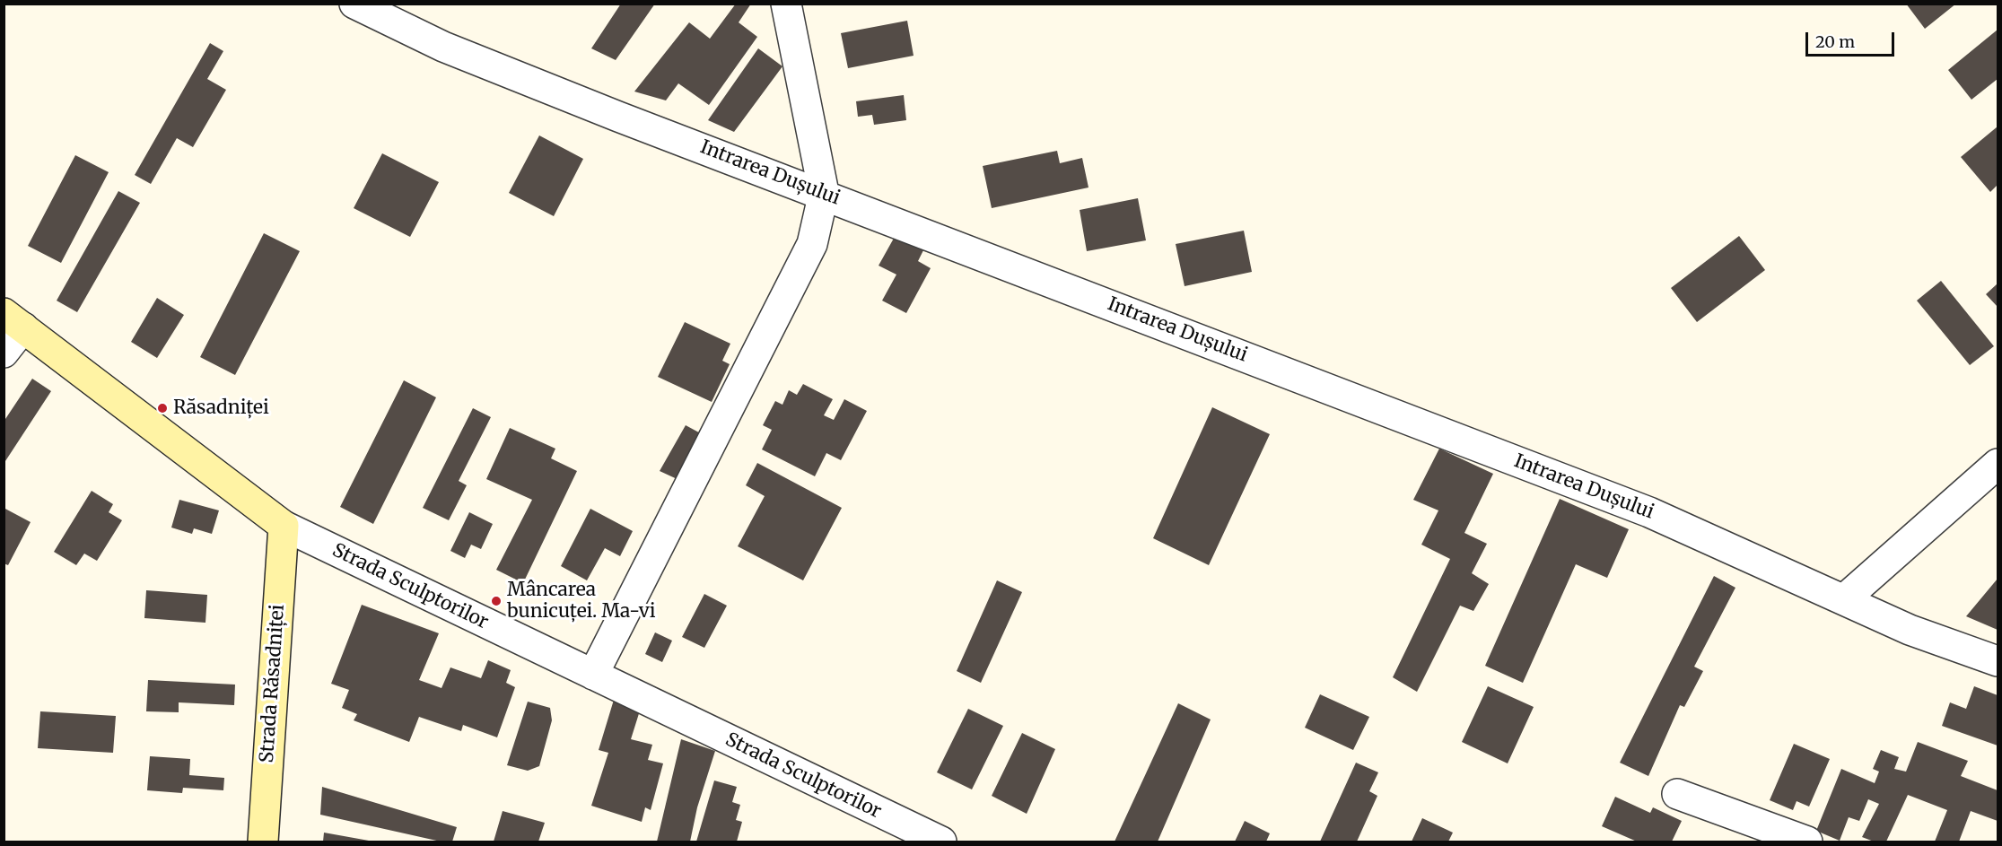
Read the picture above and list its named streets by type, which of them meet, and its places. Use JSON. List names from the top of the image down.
{
  "streets": {
    "main road": ["Strada Sculptorilor", "Strada Răsadniței"],
    "street": ["Intrarea Dușului"]
  },
  "crossings": [
    ["Strada Sculptorilor", "Strada Răsadniței"]
  ],
  "places": ["Răsadniței", "Mâncarea bunicuței. Ma-vi"],
  "scale_bar": "20 m"
}
